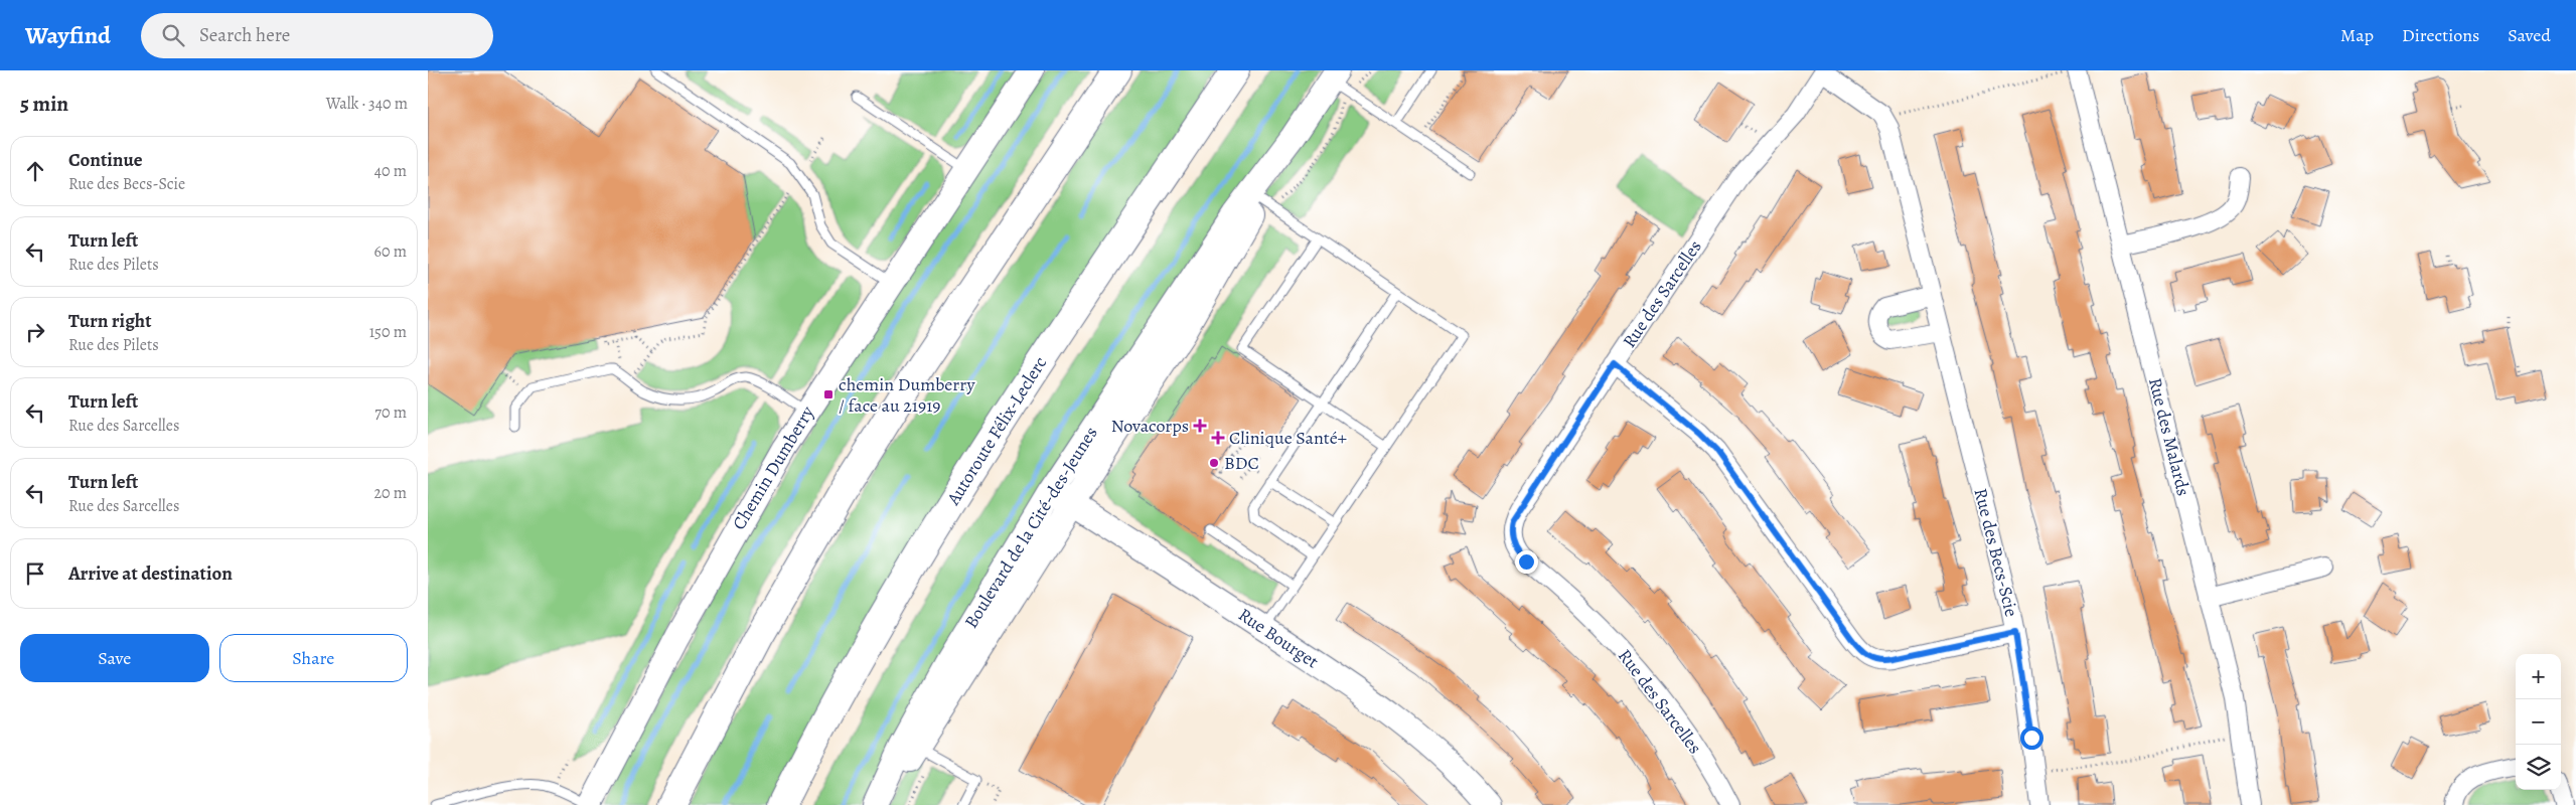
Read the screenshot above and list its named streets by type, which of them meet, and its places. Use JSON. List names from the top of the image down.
{
  "streets": {
    "highway": ["Autoroute Félix-Leclerc"],
    "street": [
      "Rue des Sarcelles",
      "Rue des Malards",
      "Chemin Dumberry",
      "Boulevard de la Cité-des-Jeunes",
      "Rue des Becs-Scie",
      "Rue Bourget"
    ]
  },
  "crossings": [
    ["Rue des Sarcelles", "Rue des Becs-Scie"],
    ["Boulevard de la Cité-des-Jeunes", "Rue Bourget"]
  ],
  "places": {
    "transit": ["chemin Dumberry / face au 21919"],
    "health": ["Novacorps", "Clinique Santé+"],
    "other": ["BDC"]
  },
  "page": {
    "header": "Wayfind",
    "search": "Search here",
    "nav": ["Map", "Directions", "Saved"],
    "heading": ["5 min", "Walk · 340 m"],
    "list": [
      ["Continue", "Rue des Becs-Scie", "40 m"],
      ["Turn left", "Rue des Pilets", "60 m"],
      ["Turn right", "Rue des Pilets", "150 m"],
      ["Turn left", "Rue des Sarcelles", "70 m"],
      ["Turn left", "Rue des Sarcelles", "20 m"],
      "Arrive at destination"
    ],
    "buttons": ["Save", "Share"],
    "map_buttons": ["+", "−"]
  }
}
